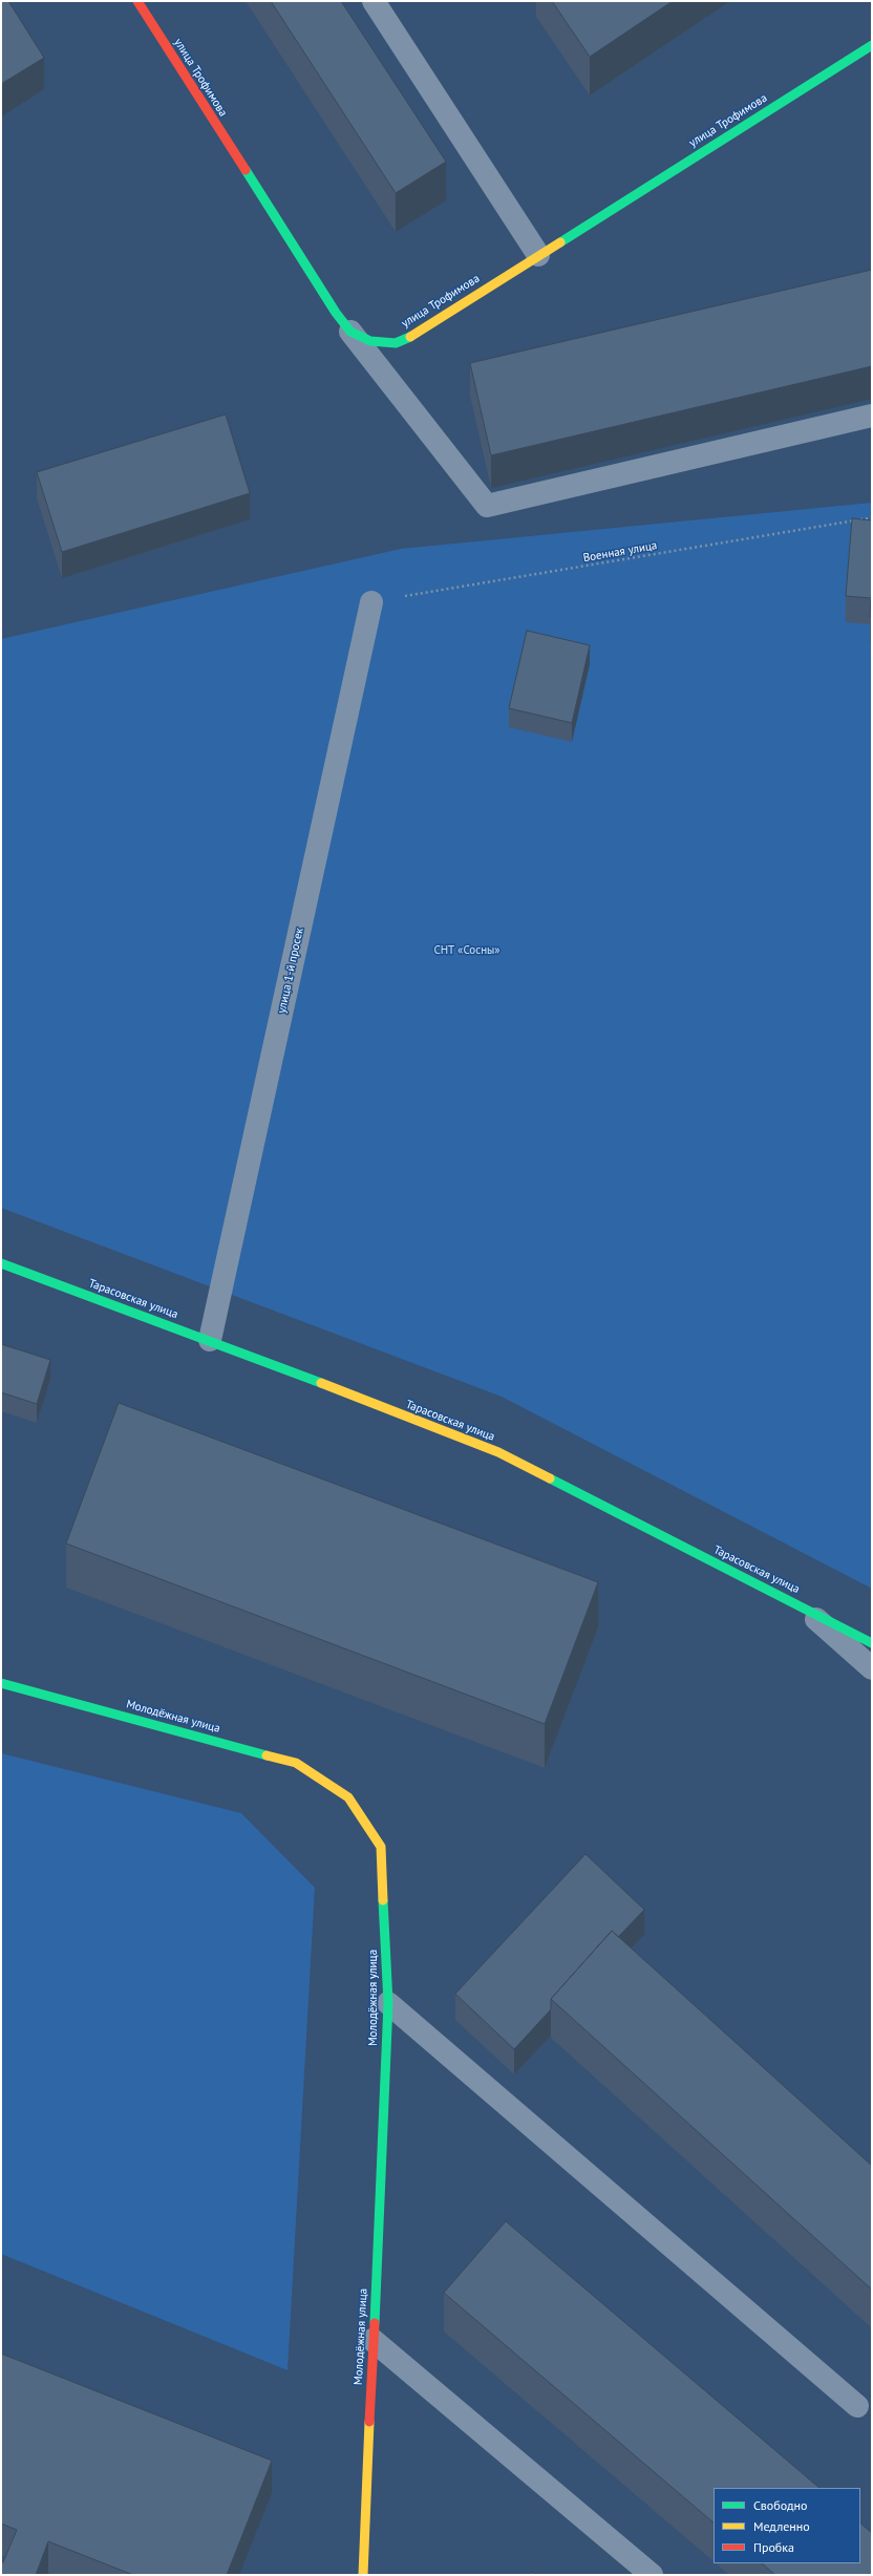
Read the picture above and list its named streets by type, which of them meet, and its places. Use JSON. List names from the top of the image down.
{
  "streets": {
    "street": ["улица Трофимова", "Тарасовская улица", "Молодёжная улица"],
    "lane": ["улица 1-й просек"],
    "path": ["Военная улица"]
  },
  "crossings": [
    ["Военная улица", "улица 1-й просек"],
    ["улица 1-й просек", "Тарасовская улица"]
  ],
  "parks": ["СНТ «Сосны»"],
  "legend": ["Свободно", "Медленно", "Пробка"]
}
